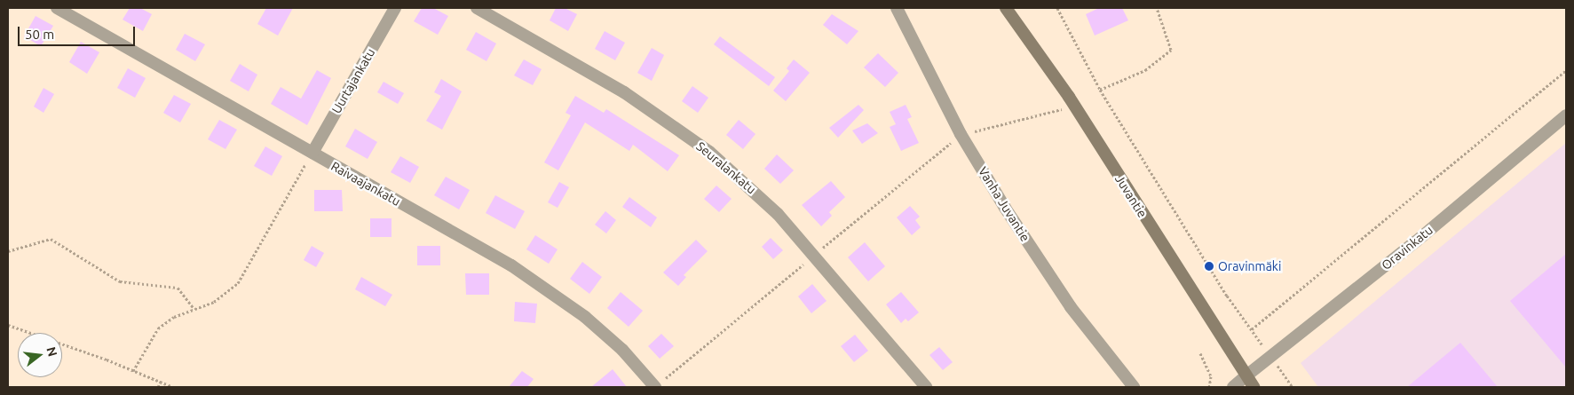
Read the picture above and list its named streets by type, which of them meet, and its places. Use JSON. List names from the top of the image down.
{
  "streets": {
    "main road": ["Juvantie"],
    "street": [
      "Uurtajankatu",
      "Seuralankatu",
      "Raivaajankatu",
      "Vanha Juvantie",
      "Oravinkatu"
    ]
  },
  "crossings": [
    ["Uurtajankatu", "Raivaajankatu"],
    ["Juvantie", "Oravinkatu"]
  ],
  "places": ["Oravinmäki"],
  "scale_bar": "50 m",
  "north": "right"
}
